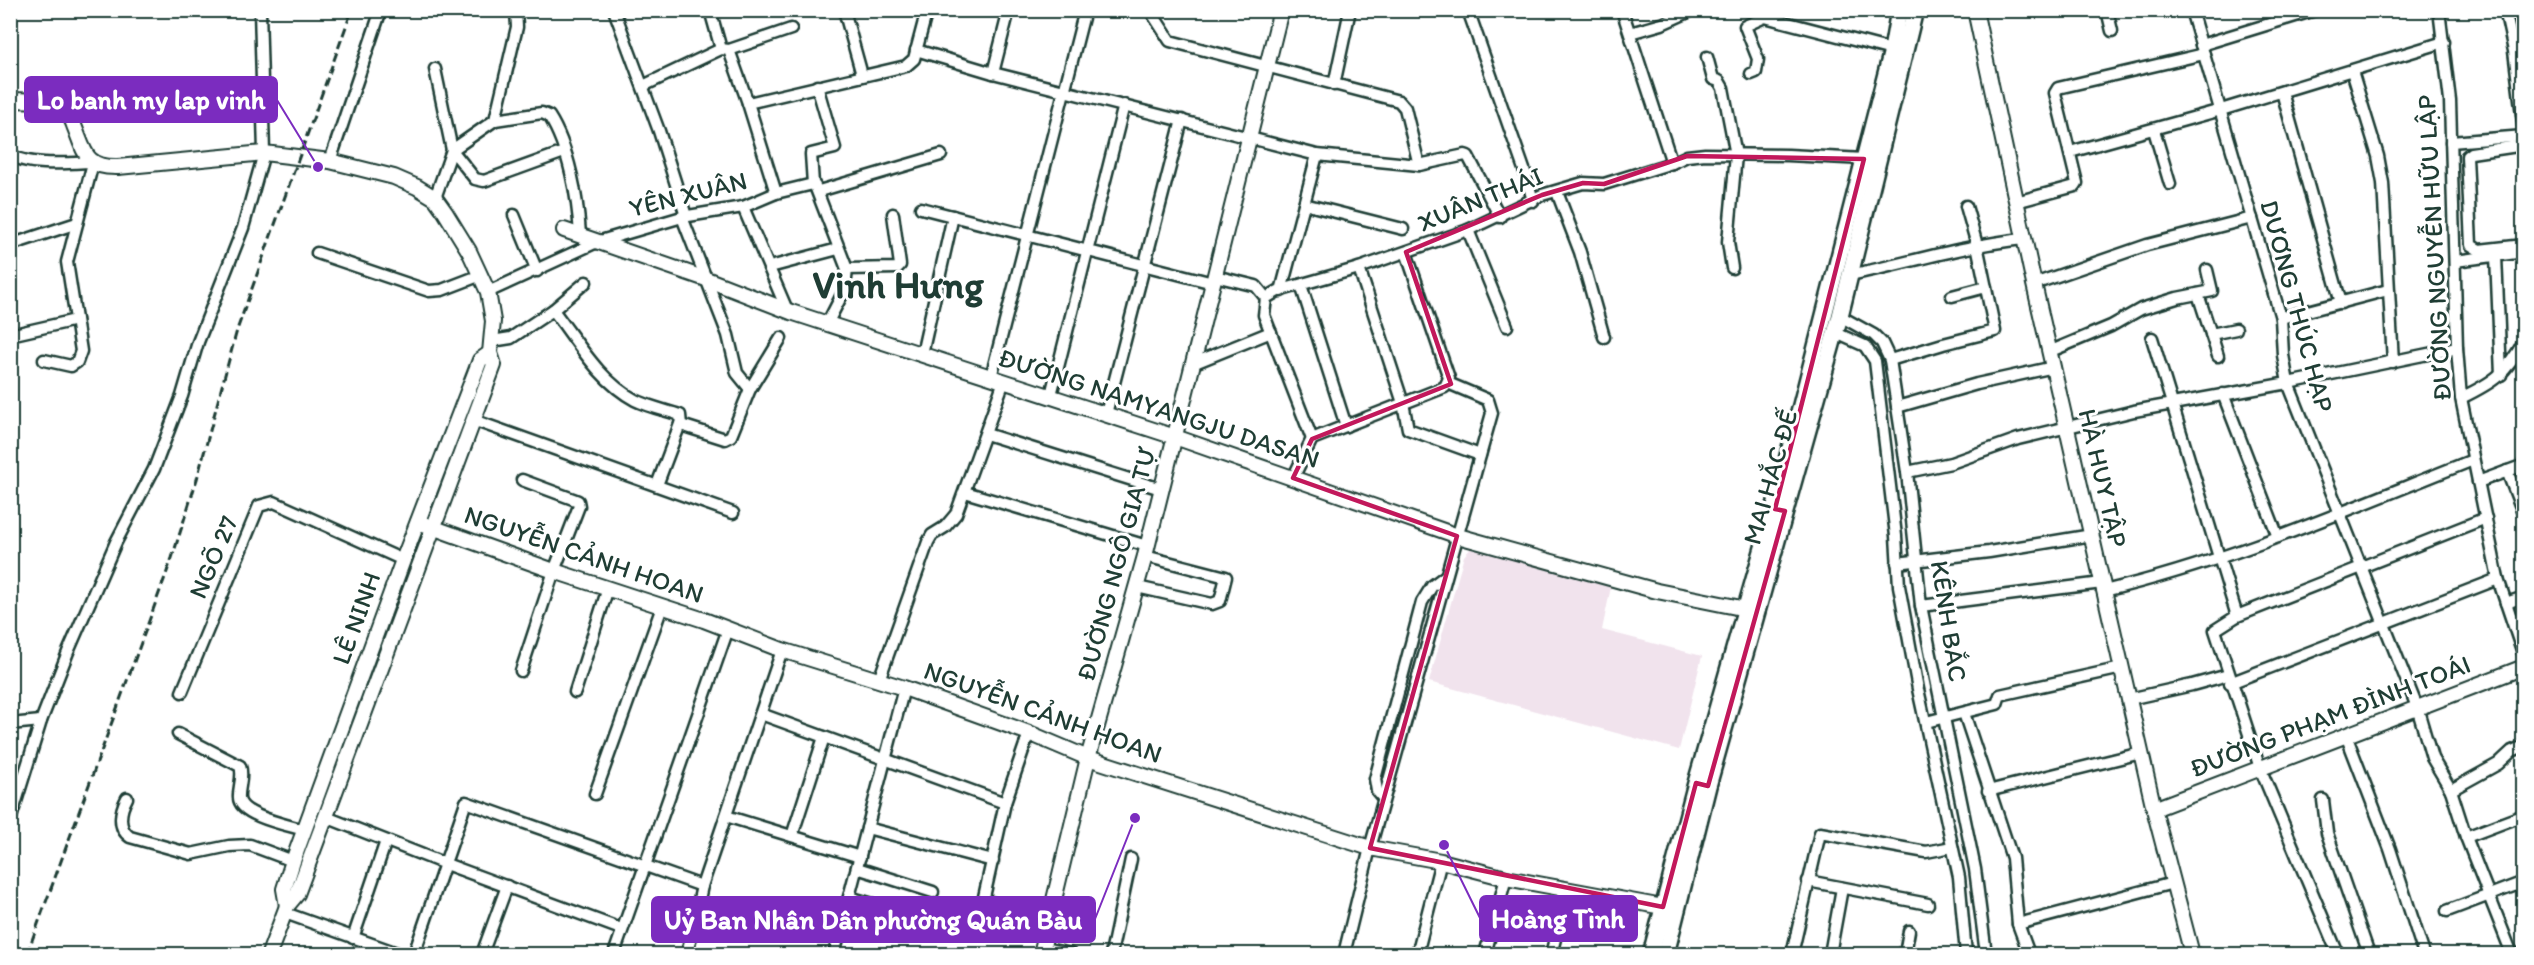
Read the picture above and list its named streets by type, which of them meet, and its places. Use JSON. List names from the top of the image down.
{
  "streets": {
    "main road": ["MAI HẮC ĐẾ"],
    "street": [
      "YÊN XUÂN",
      "XUÂN THÁI",
      "ĐƯỜNG NGUYỄN HỮU LẬP",
      "DƯƠNG THÚC HẠP",
      "ĐƯỜNG NAMYANGJU DASAN",
      "HÀ HUY TẬP",
      "NGUYỄN CẢNH HOAN",
      "NGÕ 27",
      "ĐƯỜNG NGÔ GIA TỰ",
      "LÊ NINH",
      "KÊNH BẮC",
      "ĐƯỜNG PHẠM ĐÌNH TOÁI"
    ]
  },
  "crossings": [
    ["YÊN XUÂN", "ĐƯỜNG NAMYANGJU DASAN"],
    ["YÊN XUÂN", "LÊ NINH"],
    ["XUÂN THÁI", "MAI HẮC ĐẾ"],
    ["DƯƠNG THÚC HẠP", "ĐƯỜNG PHẠM ĐÌNH TOÁI"],
    ["ĐƯỜNG NAMYANGJU DASAN", "MAI HẮC ĐẾ"],
    ["ĐƯỜNG NAMYANGJU DASAN", "ĐƯỜNG NGÔ GIA TỰ"],
    ["MAI HẮC ĐẾ", "NGUYỄN CẢNH HOAN"],
    ["MAI HẮC ĐẾ", "KÊNH BẮC"],
    ["HÀ HUY TẬP", "ĐƯỜNG PHẠM ĐÌNH TOÁI"],
    ["NGUYỄN CẢNH HOAN", "ĐƯỜNG NGÔ GIA TỰ"],
    ["NGUYỄN CẢNH HOAN", "LÊ NINH"],
    ["NGÕ 27", "LÊ NINH"]
  ],
  "districts": ["Vinh Hưng"],
  "places": ["Lo banh my lap vinh", "Uỷ Ban Nhân Dân phường Quán Bàu", "Hoàng Tình"]
}
